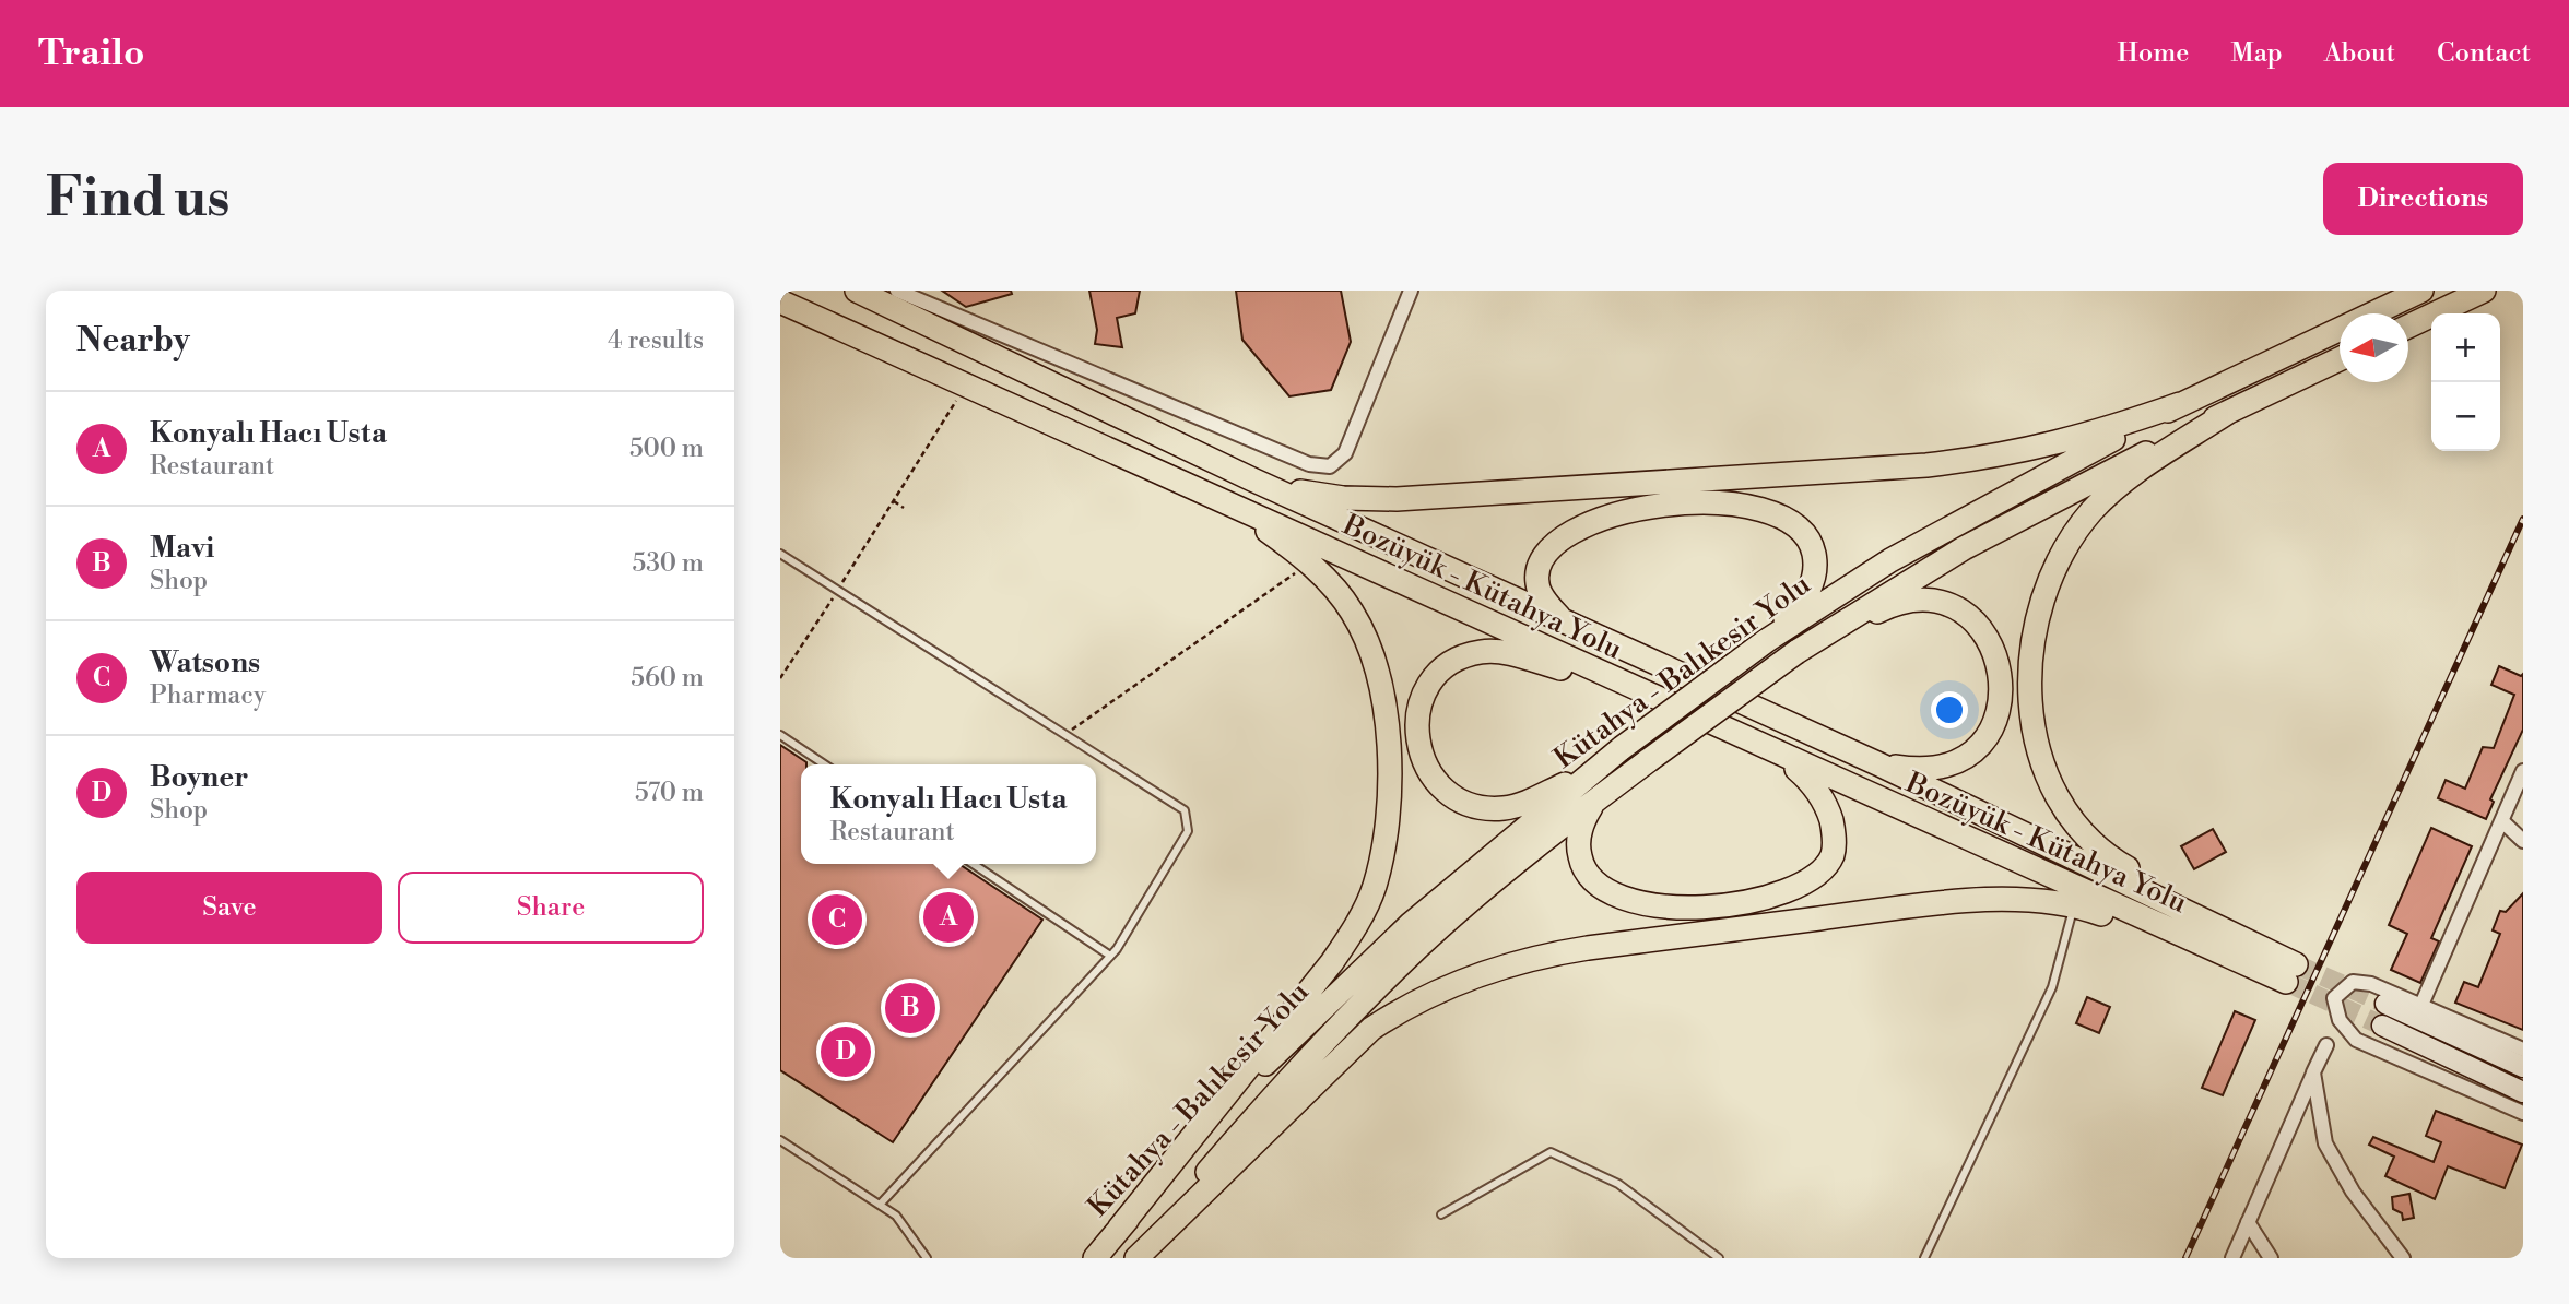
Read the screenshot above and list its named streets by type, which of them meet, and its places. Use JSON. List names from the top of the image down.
{
  "streets": {
    "highway": ["Bozüyük - Kütahya Yolu", "Kütahya - Balıkesir Yolu"]
  },
  "north": "left",
  "page": {
    "header": "Trailo",
    "nav": [
      "Home",
      "Map",
      "About",
      "Contact"
    ],
    "buttons": [
      "Directions",
      ["Save", "Share"]
    ],
    "title": "Find us",
    "heading": ["Nearby", "4 results"],
    "map_buttons": ["+", "−"],
    "list": [
      {
        "mark": "A",
        "name": "Konyalı Hacı Usta",
        "note": "Restaurant",
        "value": "500 m"
      },
      {
        "mark": "B",
        "name": "Mavi",
        "note": "Shop",
        "value": "530 m"
      },
      {
        "mark": "C",
        "name": "Watsons",
        "note": "Pharmacy",
        "value": "560 m"
      },
      {
        "mark": "D",
        "name": "Boyner",
        "note": "Shop",
        "value": "570 m"
      }
    ],
    "popup": ["Konyalı Hacı Usta", "Restaurant"],
    "pins": [
      "A",
      "C",
      "B",
      "D"
    ]
  }
}
